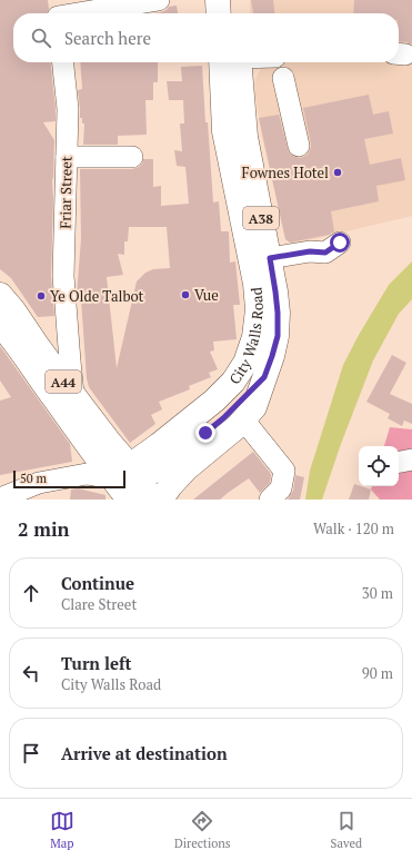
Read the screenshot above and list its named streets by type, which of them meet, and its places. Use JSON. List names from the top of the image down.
{
  "streets": {
    "main road": ["A38", "City Walls Road", "A44"],
    "street": ["Friar Street"]
  },
  "crossings": [
    ["Friar Street", "A44"],
    ["City Walls Road", "A44"]
  ],
  "places": ["Fownes Hotel", "Vue", "Ye Olde Talbot"],
  "scale_bar": "50 m",
  "page": {
    "search": "Search here",
    "scale": "50 m",
    "heading": ["2 min", "Walk · 120 m"],
    "list": [
      ["Continue", "Clare Street", "30 m"],
      ["Turn left", "City Walls Road", "90 m"],
      "Arrive at destination"
    ],
    "nav": ["Map", "Directions", "Saved"]
  }
}
